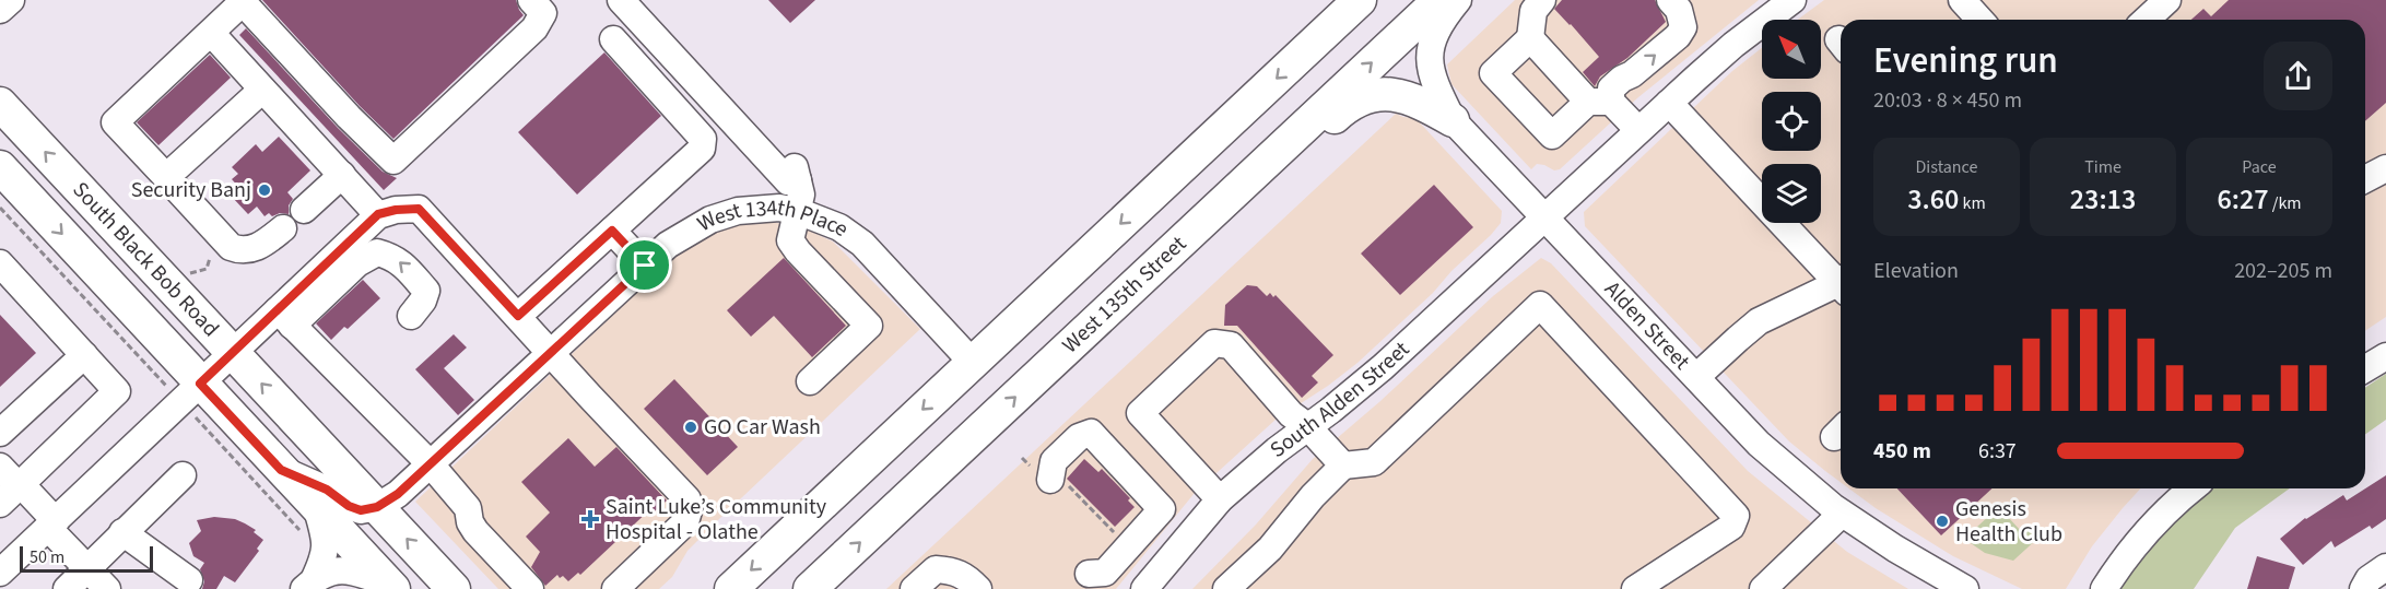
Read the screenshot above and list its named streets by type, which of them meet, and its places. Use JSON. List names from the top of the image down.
{
  "streets": {
    "main road": ["South Black Bob Road", "West 135th Street"],
    "street": ["West 134th Place", "Alden Street", "South Alden Street"]
  },
  "crossings": [
    ["West 134th Place", "South Black Bob Road"],
    ["Alden Street", "South Alden Street"]
  ],
  "places": {
    "other": ["Security Banj", "GO Car Wash", "Genesis Health Club"],
    "health": ["Saint Luke’s Community Hospital - Olathe"]
  },
  "scale_bar": "50 m",
  "north": "top left",
  "page": {
    "heading": ["Evening run", "20:03 · 8 × 450 m"],
    "stats": [
      ["Distance", "3.60 km"],
      ["Time", "23:13"],
      ["Pace", "6:27 /km"]
    ],
    "chart": ["Elevation", "202–205 m"],
    "list": [
      {
        "name": "450 m",
        "note": "6:37"
      }
    ],
    "scale": "50 m"
  }
}
